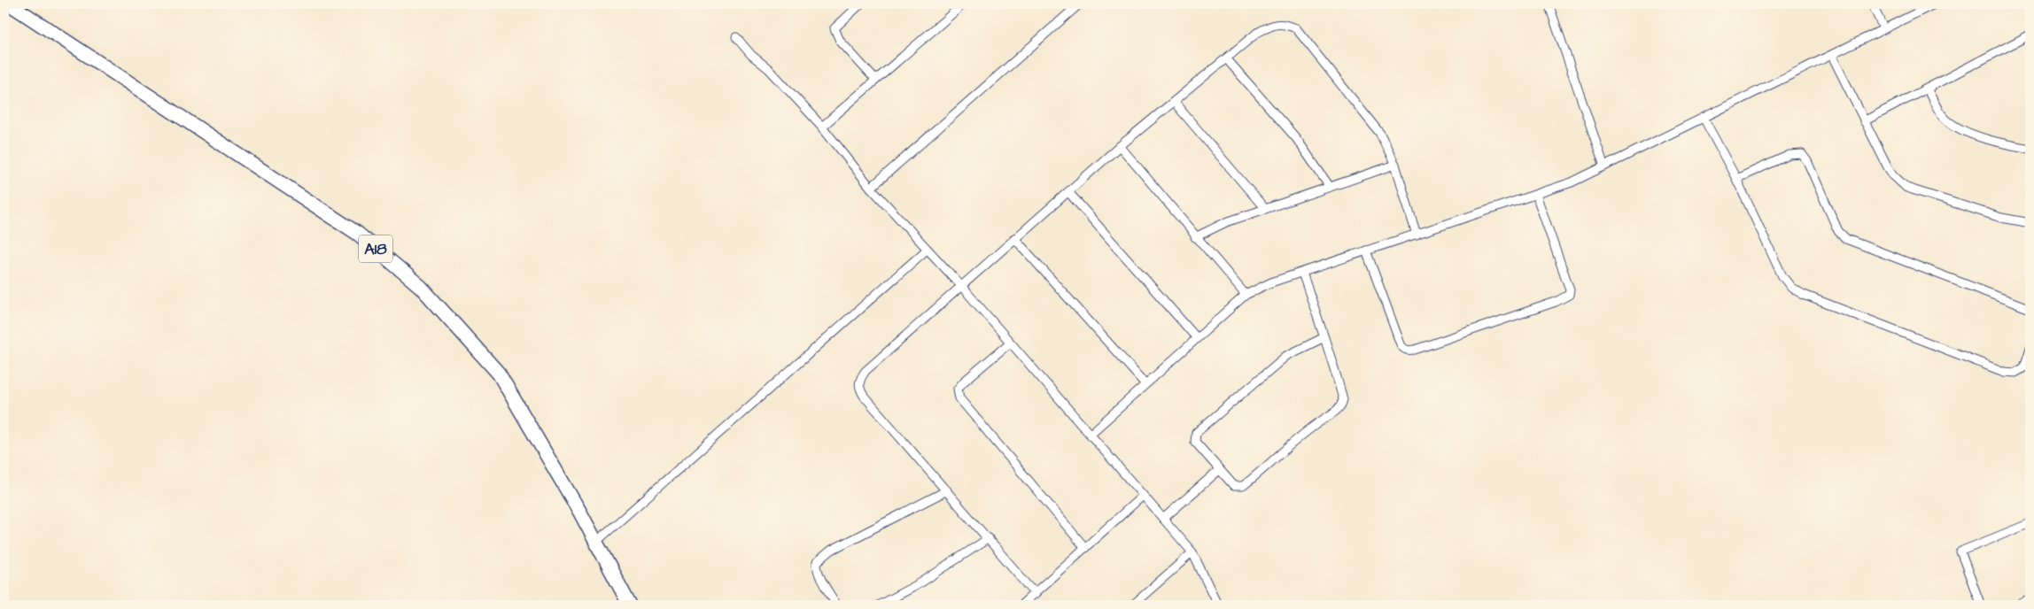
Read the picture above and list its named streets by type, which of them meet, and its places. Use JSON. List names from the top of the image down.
{
  "streets": {
    "highway": ["A18"]
  }
}
